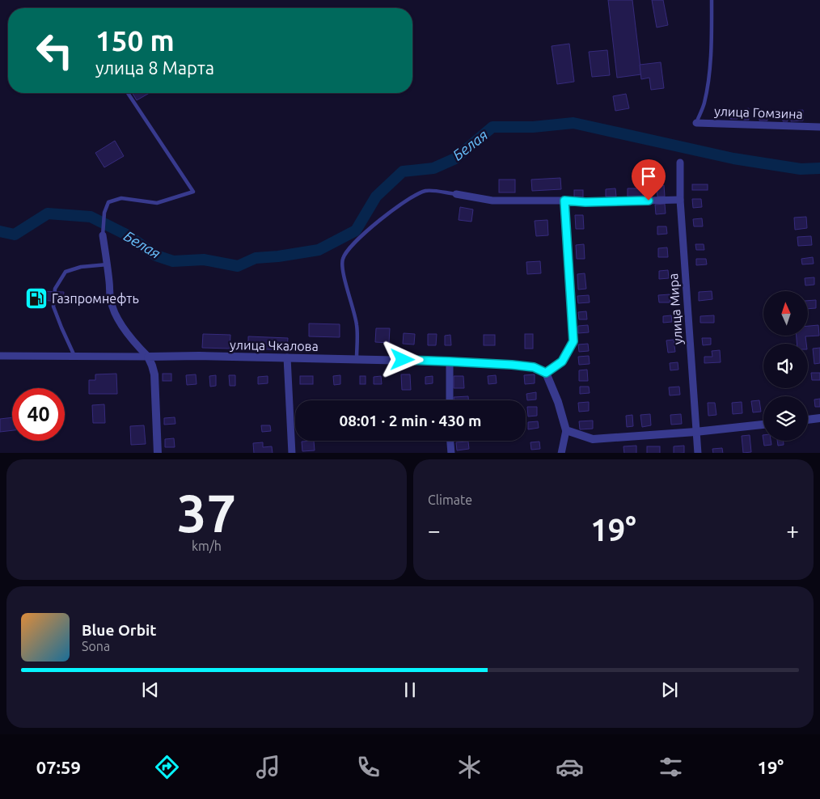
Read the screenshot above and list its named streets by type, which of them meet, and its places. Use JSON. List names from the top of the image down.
{
  "streets": {
    "street": ["улица Гомзина", "улица Мира", "улица Чкалова"]
  },
  "water": ["Белая"],
  "places": {
    "fuel station": ["Газпромнефть"]
  },
  "north": "top",
  "page": {
    "turn": ["150 m", "улица 8 Марта"],
    "limit": "40",
    "trip": "08:01 · 2 min · 430 m",
    "tile": [
      ["37", "km/h"],
      "Climate"
    ],
    "heat": ["−", "19°", "+"],
    "song": ["Blue Orbit", "Sona"],
    "tabs": ["07:59", "19°"]
  }
}
